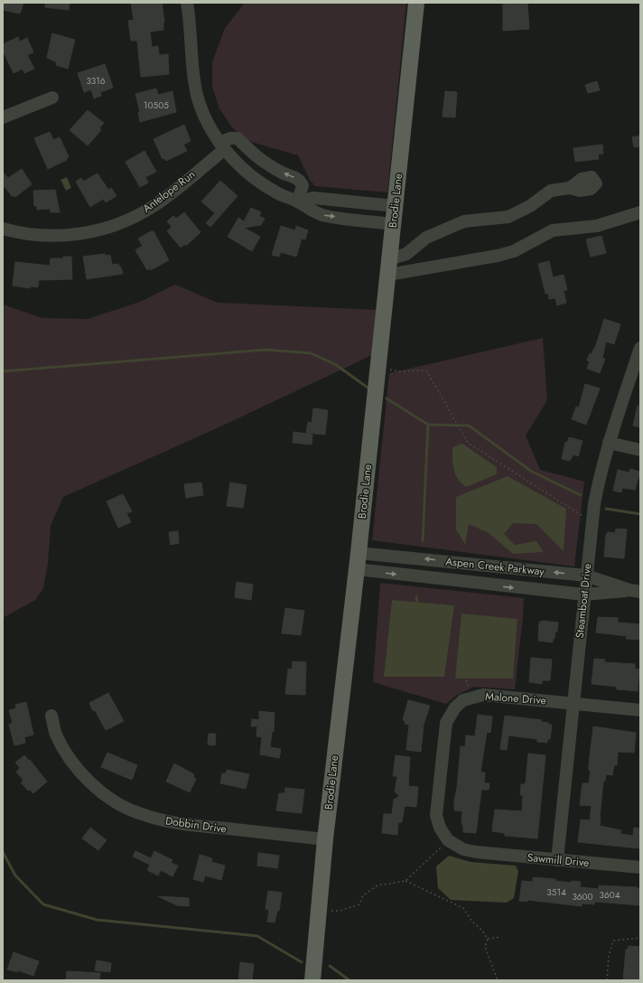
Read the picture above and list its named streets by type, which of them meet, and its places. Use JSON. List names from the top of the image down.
{
  "streets": {
    "main road": ["Brodie Lane"],
    "street": [
      "Antelope Run",
      "Aspen Creek Parkway",
      "Steamboat Drive",
      "Malone Drive",
      "Dobbin Drive",
      "Sawmill Drive"
    ]
  },
  "crossings": [
    ["Brodie Lane", "Aspen Creek Parkway"],
    ["Brodie Lane", "Dobbin Drive"],
    ["Aspen Creek Parkway", "Steamboat Drive"],
    ["Steamboat Drive", "Malone Drive"],
    ["Steamboat Drive", "Sawmill Drive"],
    ["Malone Drive", "Sawmill Drive"]
  ],
  "house_numbers": [
    "3316",
    "10505",
    "3514",
    "3604",
    "3600"
  ]
}
